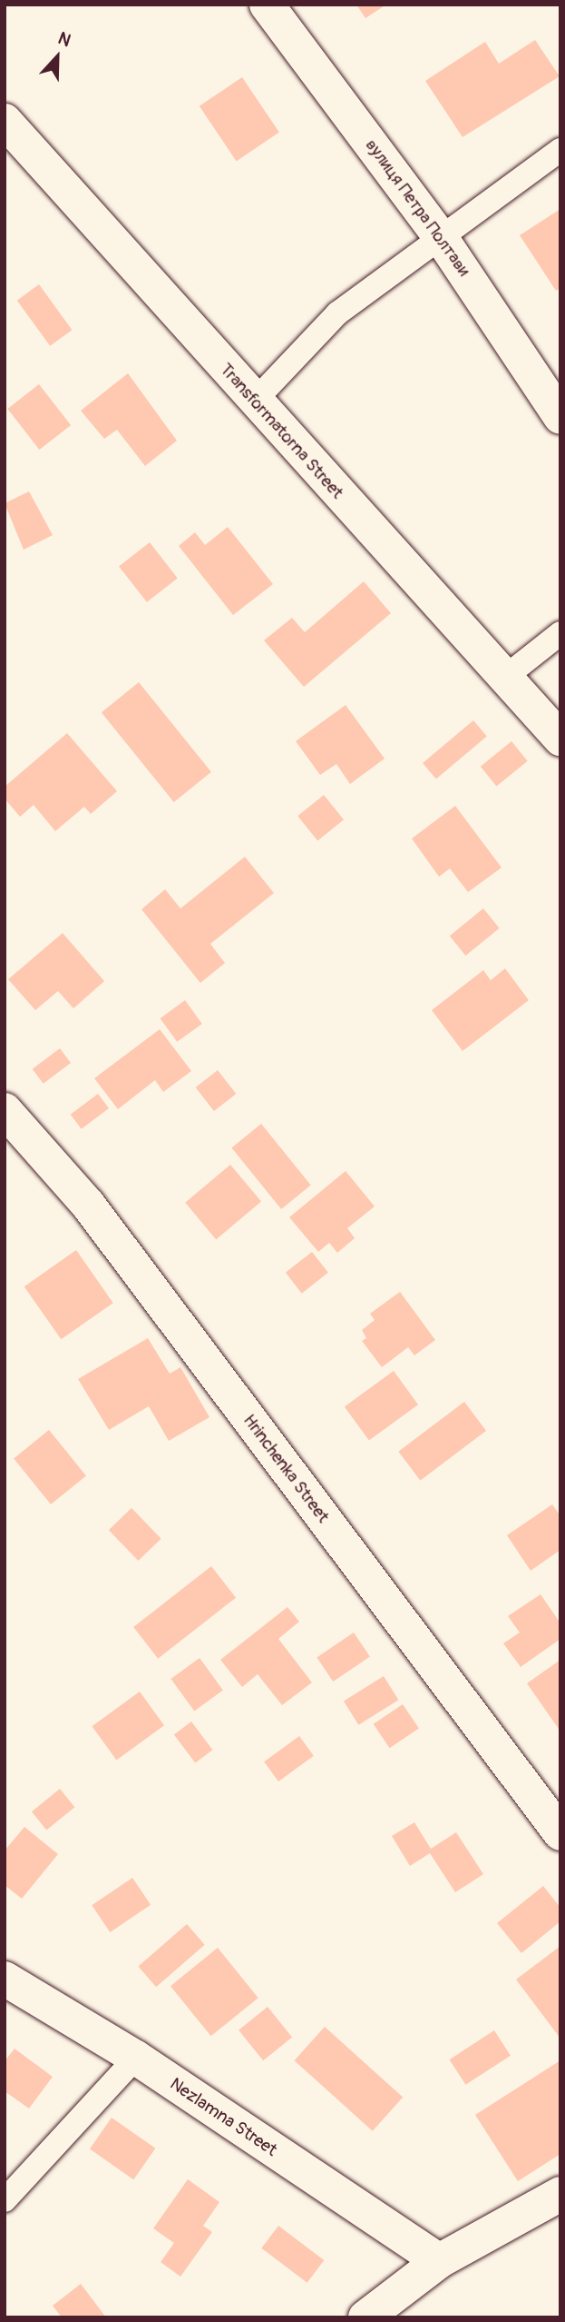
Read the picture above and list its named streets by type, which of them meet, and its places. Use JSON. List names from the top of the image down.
{
  "streets": {
    "street": [
      "вулиця Петра Полтави",
      "Transformatorna Street",
      "Hrinchenka Street",
      "Nezlamna Street"
    ]
  },
  "north": "top"
}
